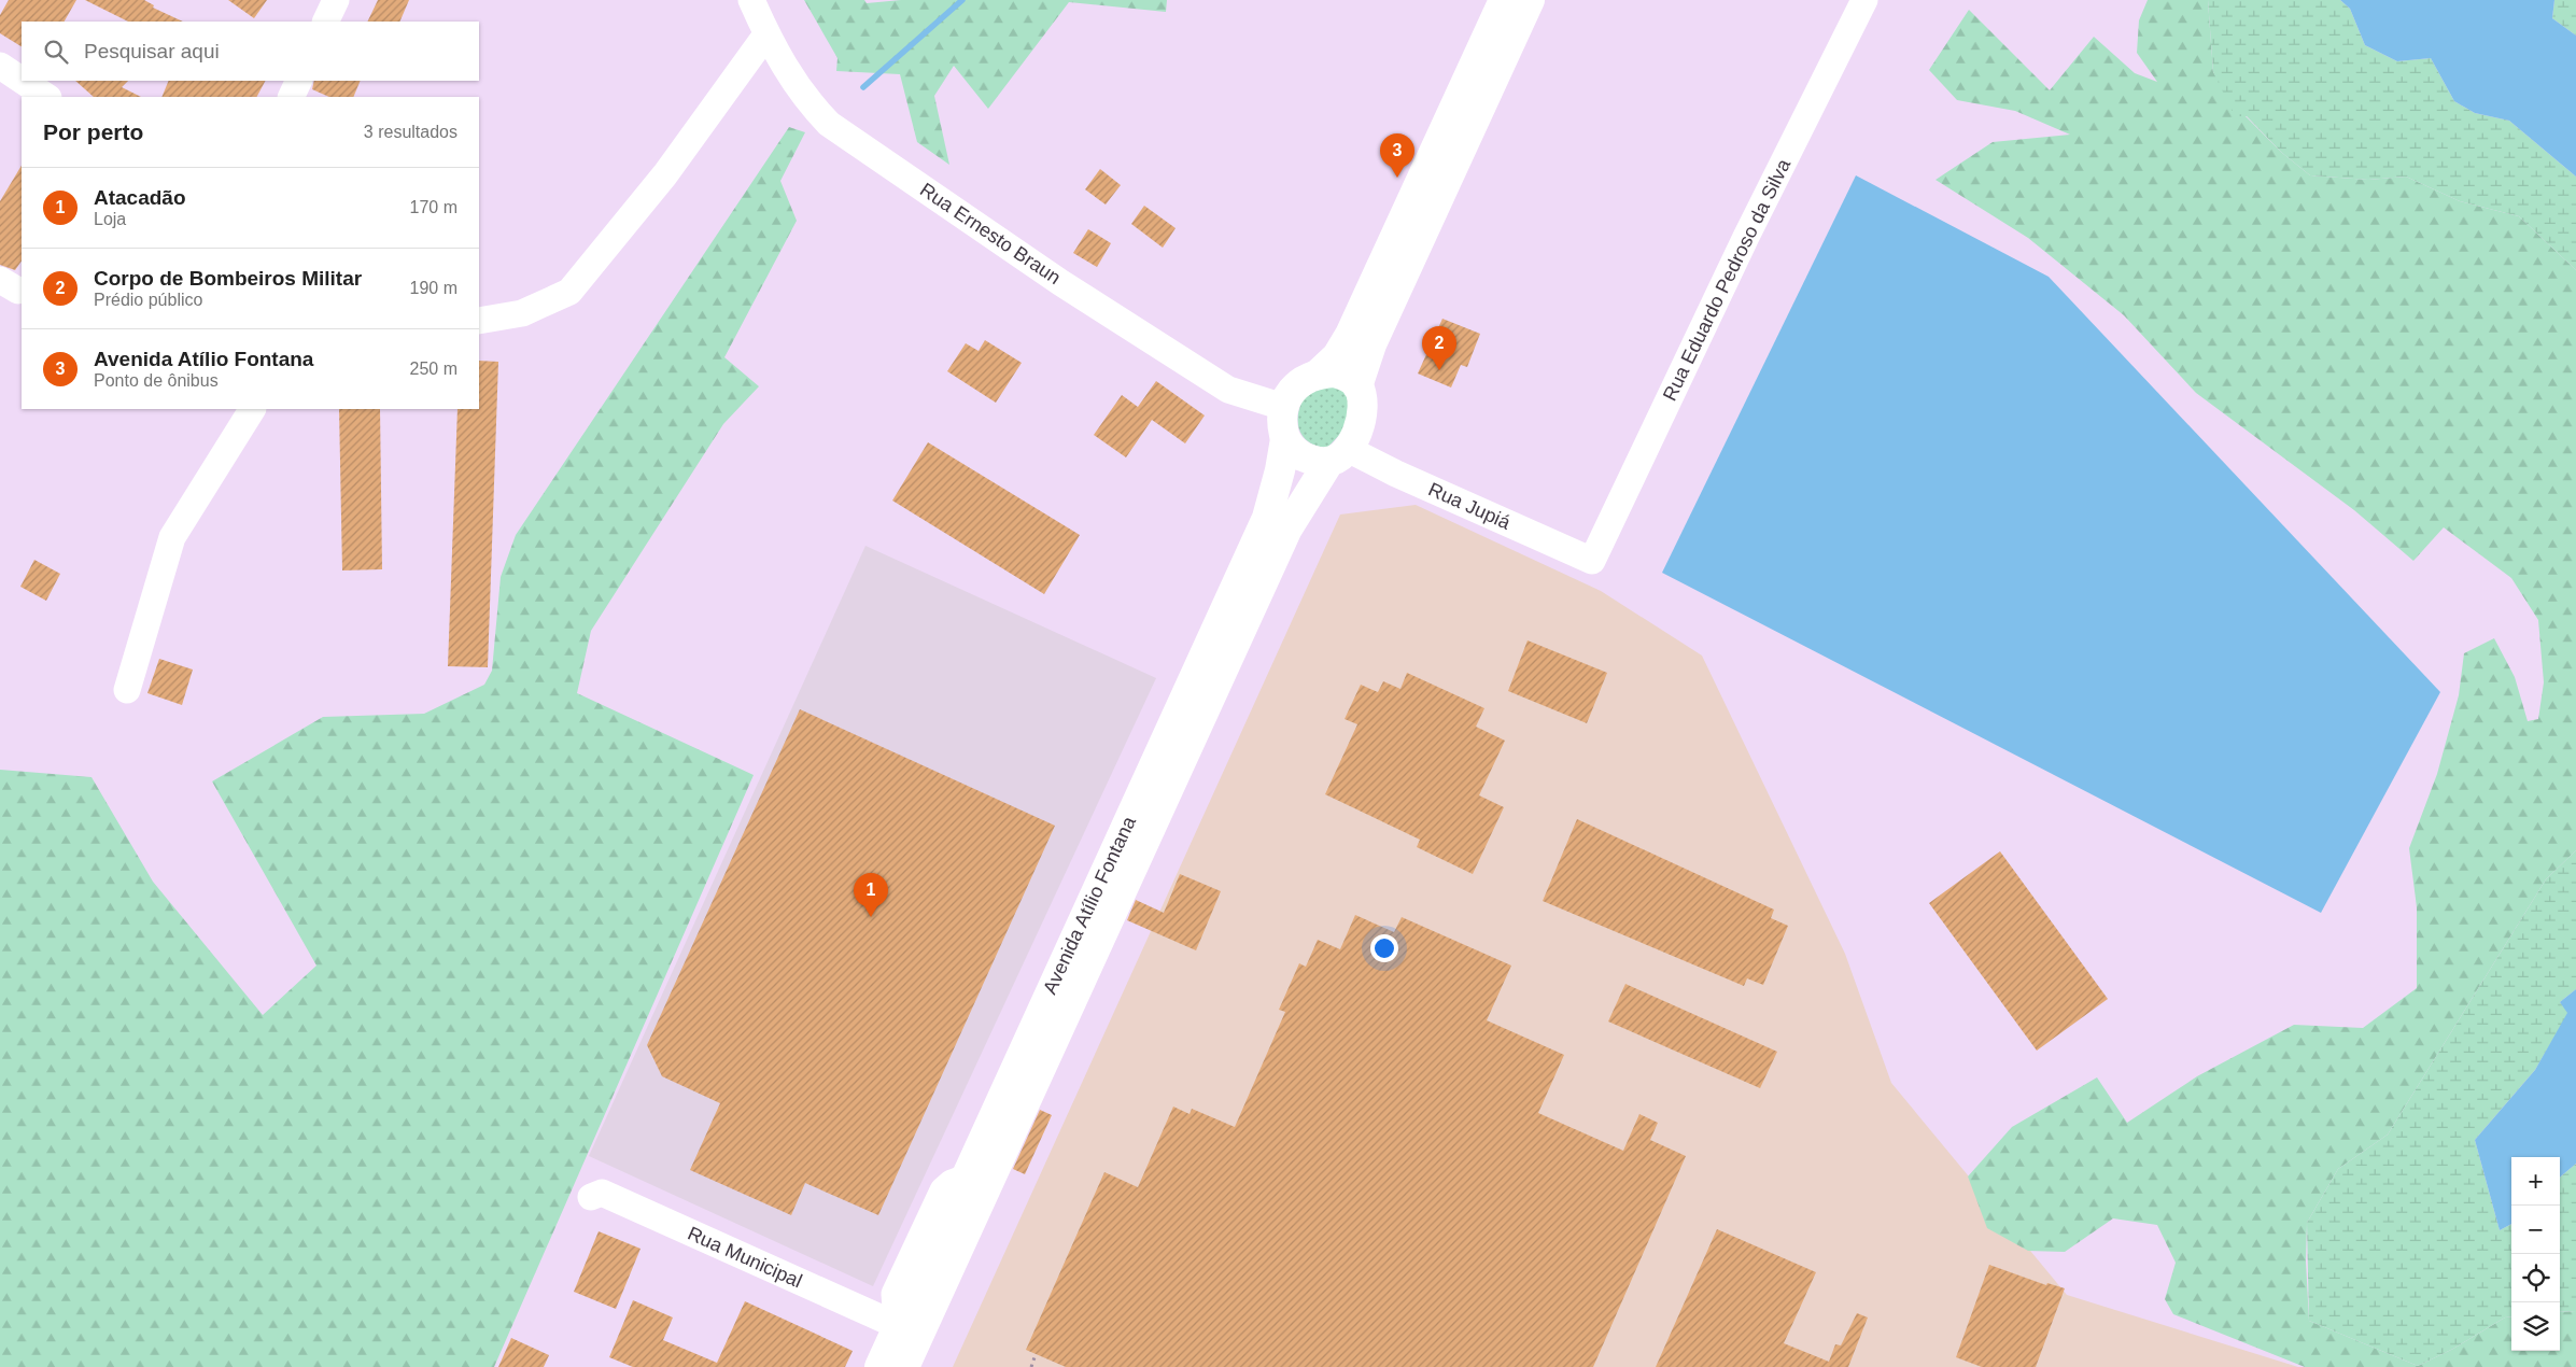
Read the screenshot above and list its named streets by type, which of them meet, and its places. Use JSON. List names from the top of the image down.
{
  "streets": {
    "main road": ["Avenida Atílio Fontana"],
    "street": [
      "Rua Ernesto Braun",
      "Rua Eduardo Pedroso da Silva",
      "Rua Jupiá",
      "Rua Municipal"
    ]
  },
  "crossings": [
    ["Rua Ernesto Braun", "Rua Jupiá"],
    ["Rua Ernesto Braun", "Avenida Atílio Fontana"],
    ["Rua Eduardo Pedroso da Silva", "Rua Jupiá"],
    ["Rua Jupiá", "Avenida Atílio Fontana"],
    ["Avenida Atílio Fontana", "Rua Municipal"]
  ],
  "page": {
    "search": "Pesquisar aqui",
    "heading": ["Por perto", "3 resultados"],
    "pins": ["3", "2", "1"],
    "list": [
      {
        "mark": "1",
        "name": "Atacadão",
        "note": "Loja",
        "value": "170 m"
      },
      {
        "mark": "2",
        "name": "Corpo de Bombeiros Militar",
        "note": "Prédio público",
        "value": "190 m"
      },
      {
        "mark": "3",
        "name": "Avenida Atílio Fontana",
        "note": "Ponto de ônibus",
        "value": "250 m"
      }
    ],
    "map_buttons": ["+", "−"]
  }
}
